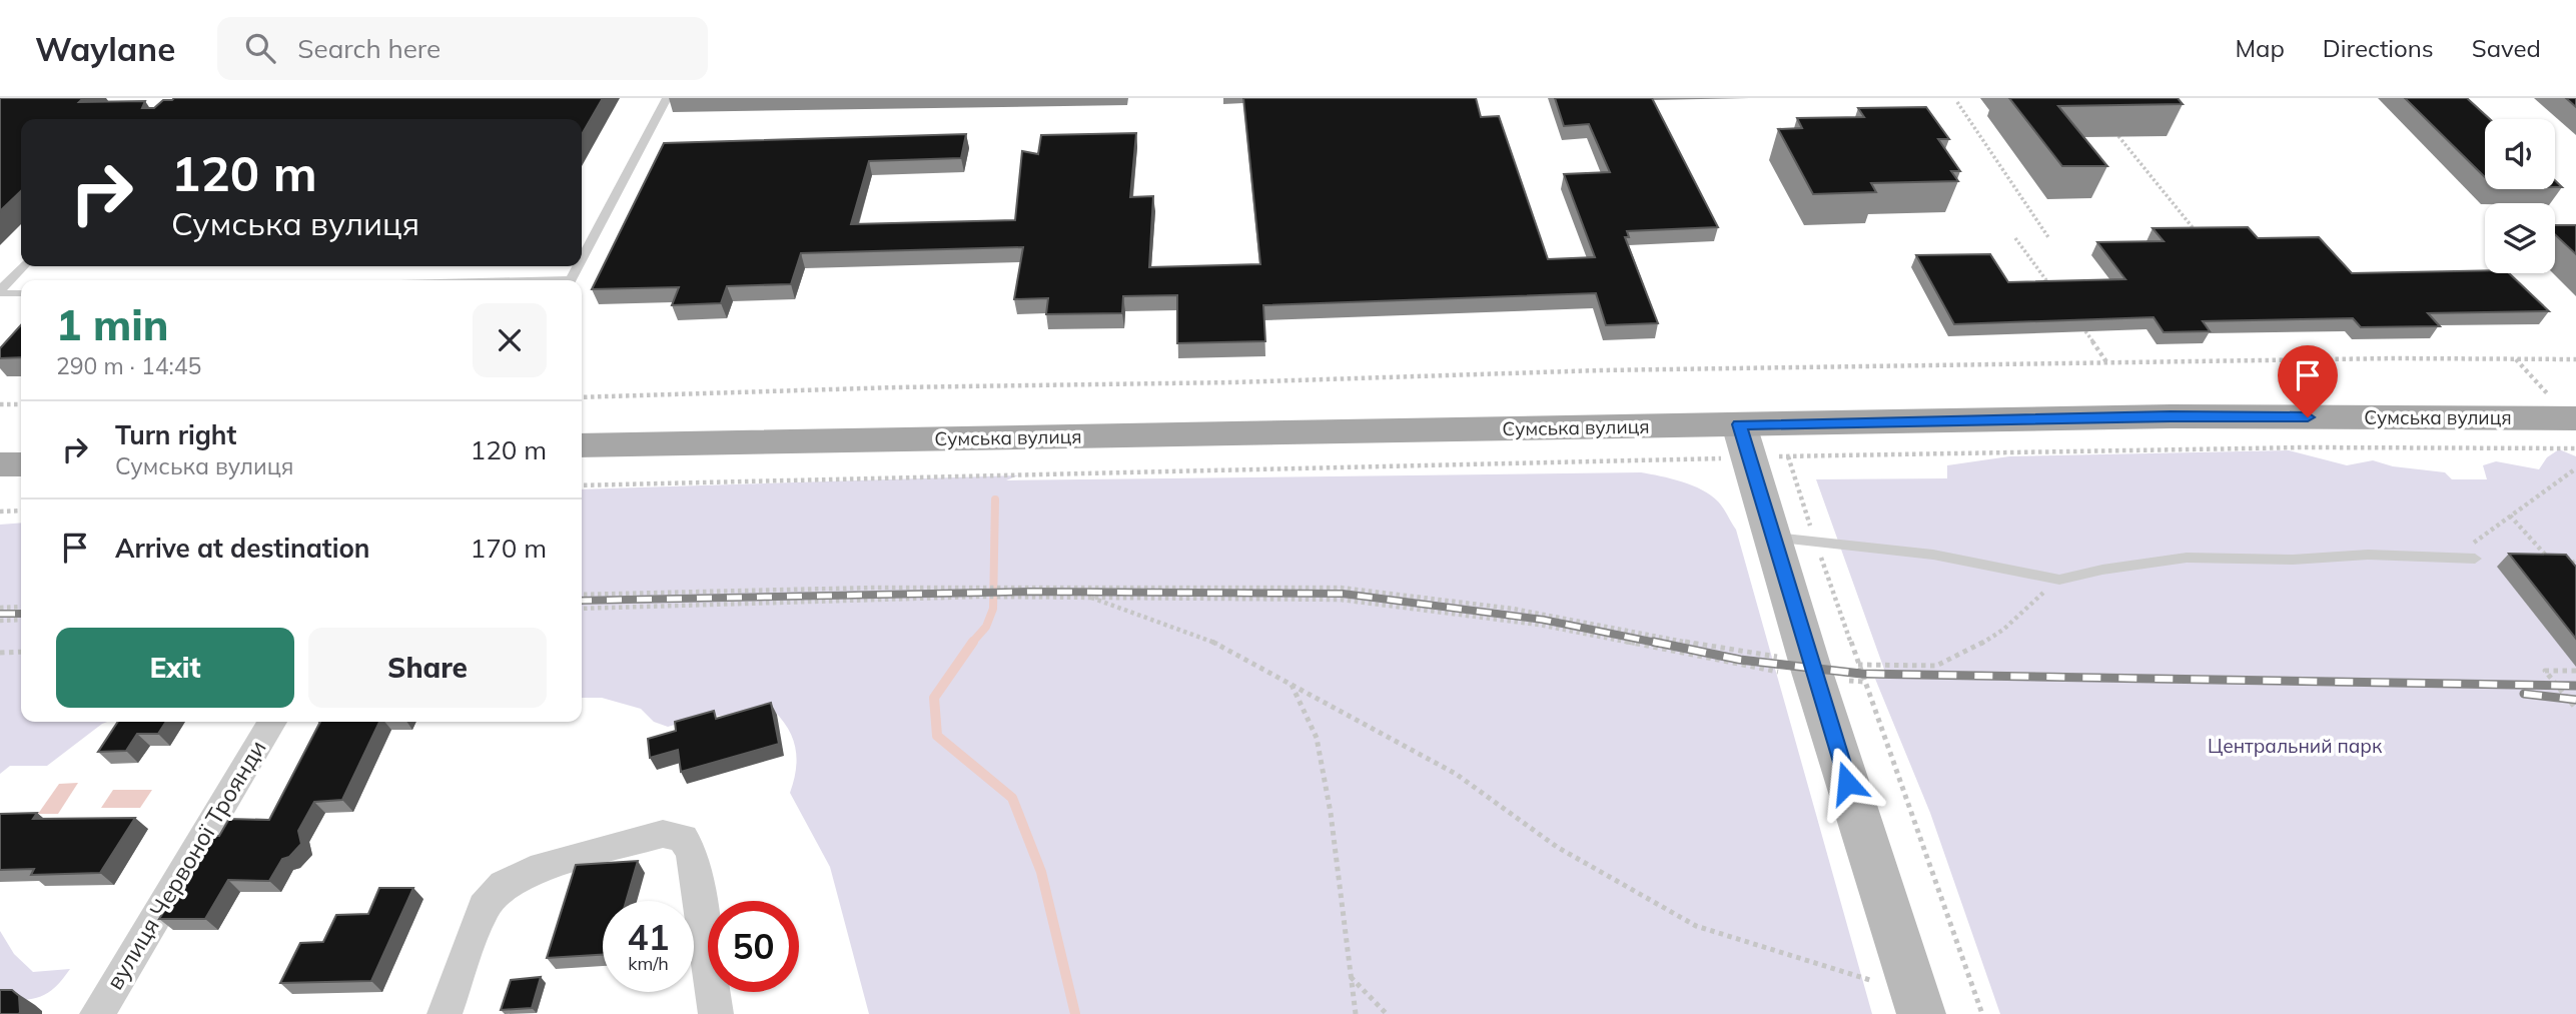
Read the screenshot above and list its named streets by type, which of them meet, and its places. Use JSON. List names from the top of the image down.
{
  "streets": {
    "main road": ["Сумська вулиця"],
    "street": ["вулиця Червоної Троянди"]
  },
  "parks": ["Центральний парк"],
  "page": {
    "header": "Waylane",
    "search": "Search here",
    "nav": ["Map", "Directions", "Saved"],
    "turn": ["120 m", "Сумська вулиця"],
    "heading": ["1 min", "290 m · 14:45"],
    "list": [
      {
        "name": "Turn right",
        "note": "Сумська вулиця",
        "value": "120 m"
      },
      {
        "name": "Arrive at destination",
        "value": "170 m"
      }
    ],
    "buttons": ["Exit", "Share"],
    "speed": "41 km/h",
    "limit": "50"
  }
}
